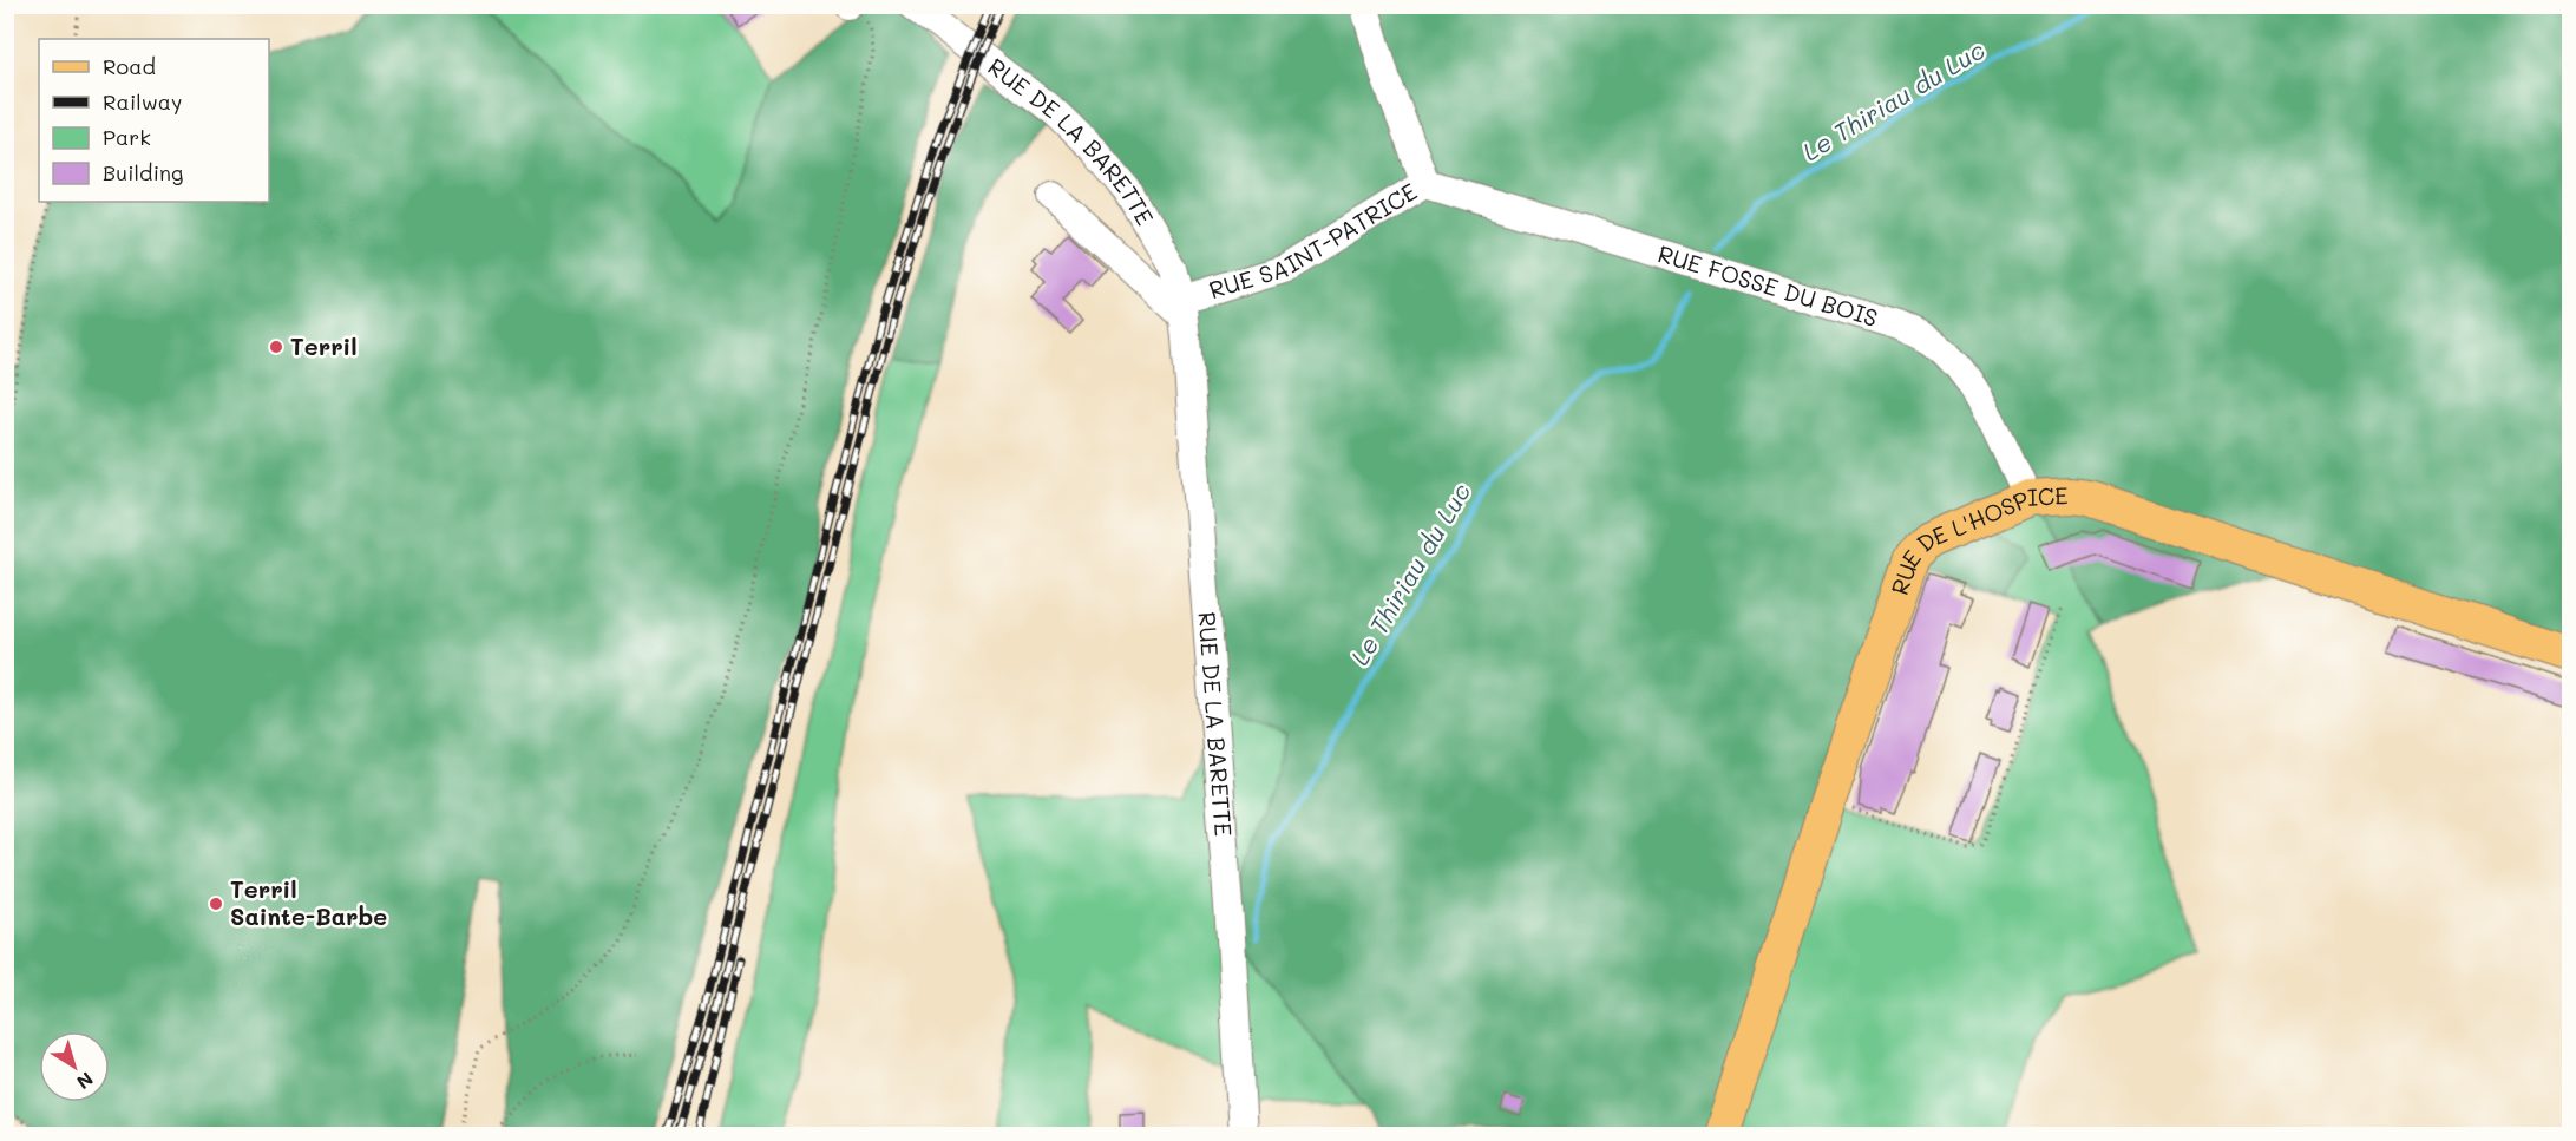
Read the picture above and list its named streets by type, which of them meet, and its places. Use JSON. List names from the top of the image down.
{
  "streets": {
    "main road": ["RUE DE L'HOSPICE"],
    "street": ["RUE DE LA BARETTE", "RUE SAINT-PATRICE", "RUE FOSSE DU BOIS"]
  },
  "crossings": [
    ["RUE DE LA BARETTE", "RUE SAINT-PATRICE"],
    ["RUE SAINT-PATRICE", "RUE FOSSE DU BOIS"],
    ["RUE FOSSE DU BOIS", "RUE DE L'HOSPICE"]
  ],
  "water": ["Le Thiriau du Luc"],
  "places": ["Terril", "Terril Sainte-Barbe"],
  "legend": [
    "Road",
    "Railway",
    "Park",
    "Building"
  ],
  "north": "bottom right"
}
